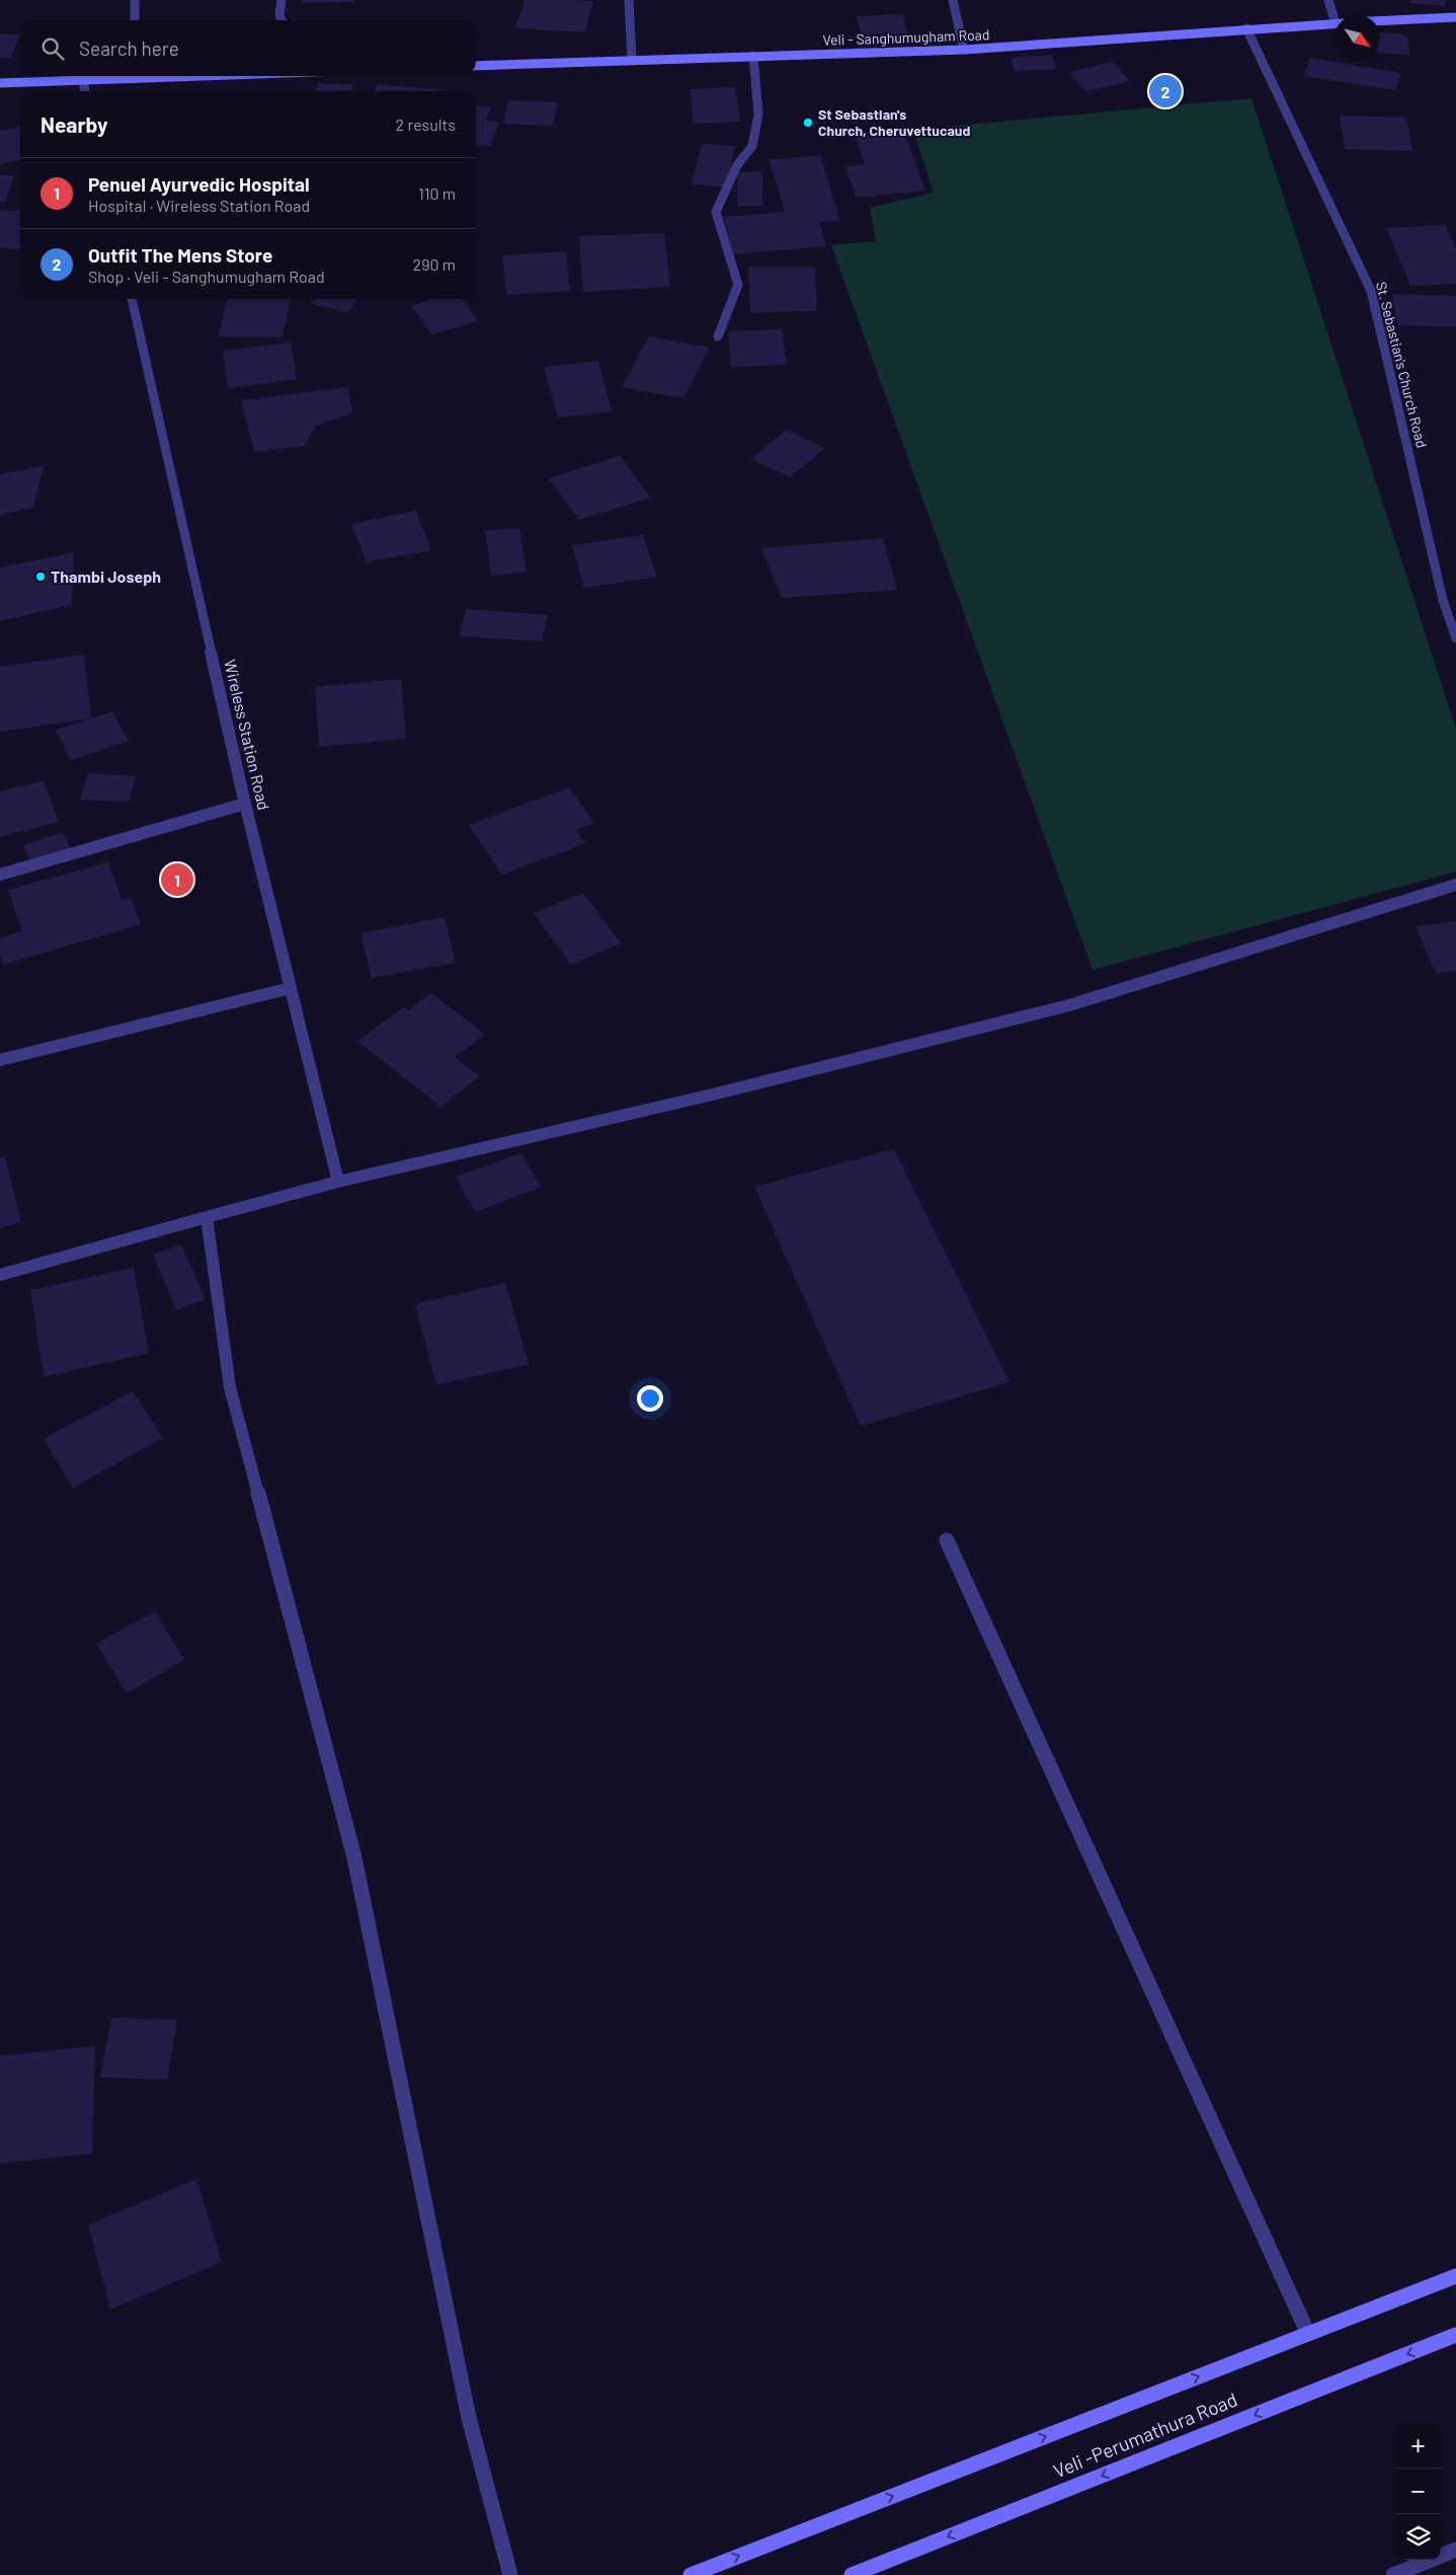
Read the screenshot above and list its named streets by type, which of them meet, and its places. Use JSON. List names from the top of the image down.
{
  "streets": {
    "main road": ["Veli - Sanghumugham Road", "Veli -Perumathura Road"],
    "street": ["St. Sebastian's Church Road", "Wireless Station Road"]
  },
  "crossings": [
    ["Veli - Sanghumugham Road", "St. Sebastian's Church Road"]
  ],
  "places": ["St Sebastian's Church, Cheruvettucaud", "Thambi Joseph"],
  "north": "bottom right",
  "page": {
    "search": "Search here",
    "pins": ["2", "1"],
    "heading": ["Nearby", "2 results"],
    "list": [
      {
        "mark": "1",
        "name": "Penuel Ayurvedic Hospital",
        "note": "Hospital · Wireless Station Road",
        "value": "110 m"
      },
      {
        "mark": "2",
        "name": "Outfit The Mens Store",
        "note": "Shop · Veli - Sanghumugham Road",
        "value": "290 m"
      }
    ],
    "map_buttons": ["+", "−"]
  }
}
